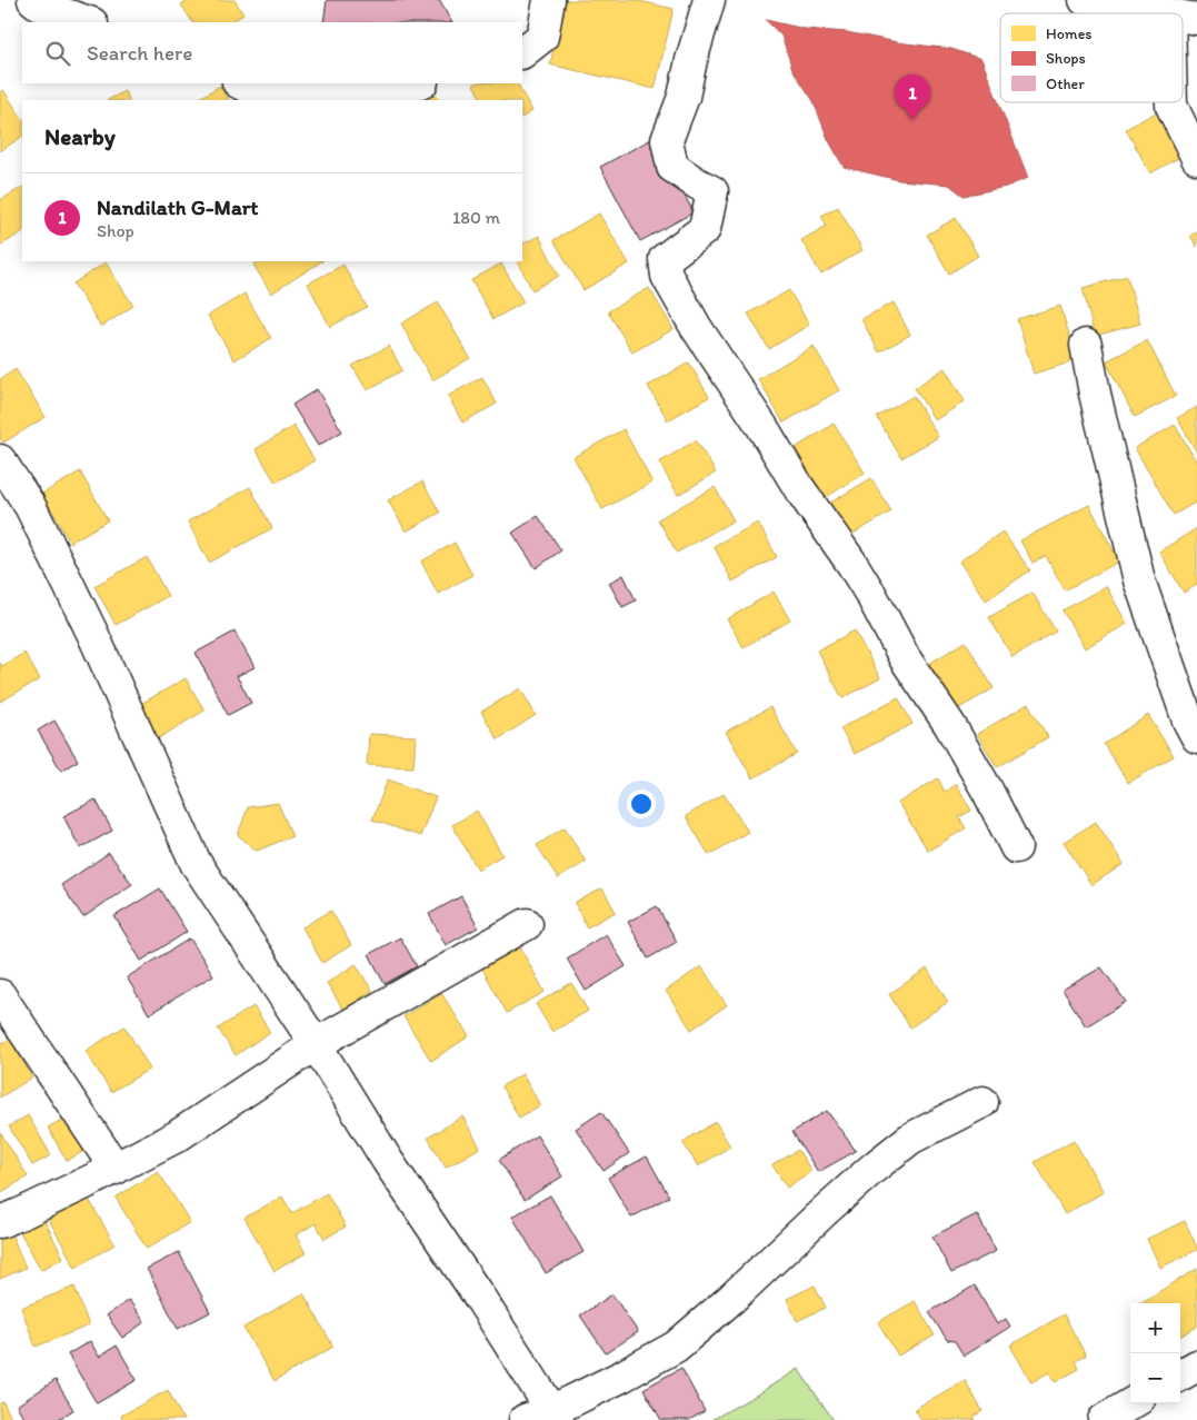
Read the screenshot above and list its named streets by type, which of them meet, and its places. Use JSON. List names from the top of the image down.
{
  "legend": ["Homes", "Shops", "Other"],
  "page": {
    "search": "Search here",
    "pins": "1",
    "heading": "Nearby",
    "list": [
      {
        "mark": "1",
        "name": "Nandilath G-Mart",
        "note": "Shop",
        "value": "180 m"
      }
    ],
    "map_buttons": ["+", "−"]
  }
}
